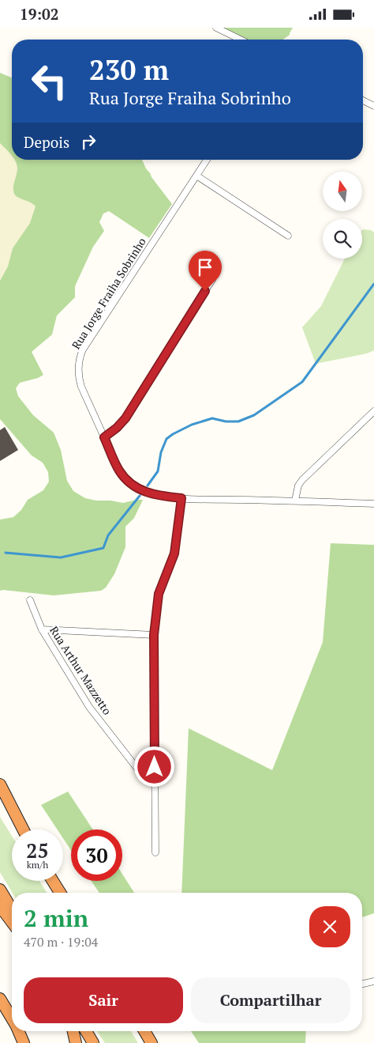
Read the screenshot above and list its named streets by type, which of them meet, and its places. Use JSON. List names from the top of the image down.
{
  "streets": {
    "street": ["Rua Jorge Fraiha Sobrinho", "Rua Arthur Mazzetto"]
  },
  "north": "top",
  "page": {
    "status": "19:02",
    "turn": ["230 m", "Rua Jorge Fraiha Sobrinho"],
    "then": "Depois",
    "speed": "25 km/h",
    "limit": "30",
    "heading": ["2 min", "470 m · 19:04"],
    "buttons": ["Sair", "Compartilhar"]
  }
}
